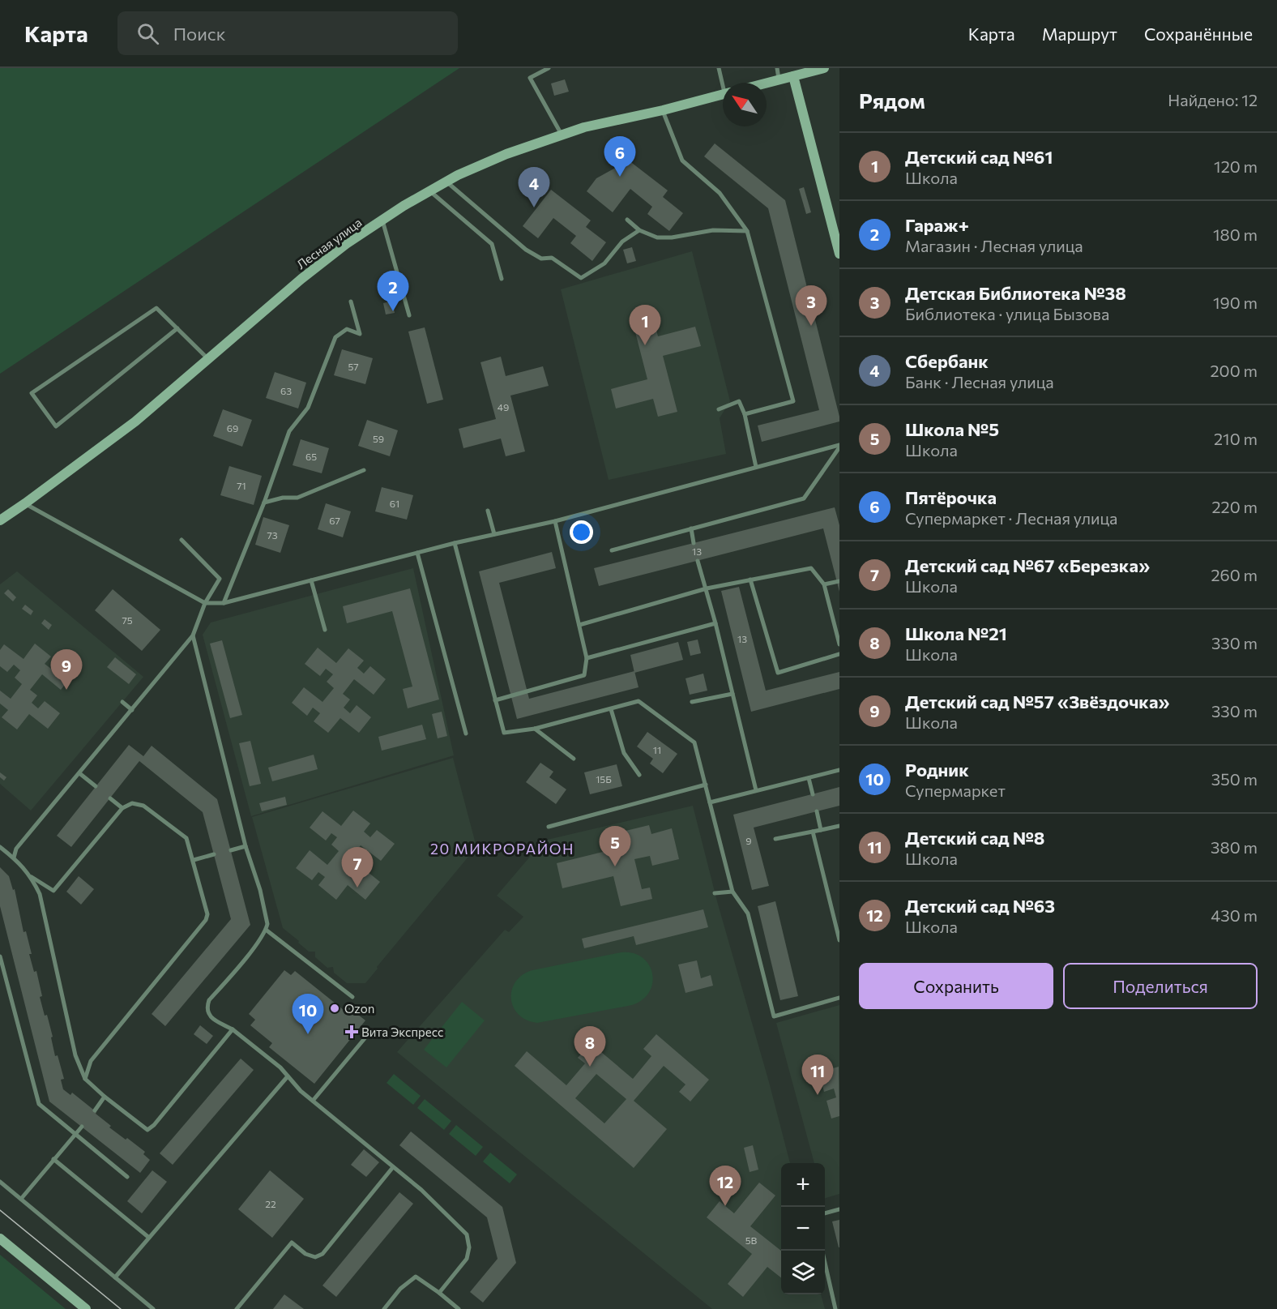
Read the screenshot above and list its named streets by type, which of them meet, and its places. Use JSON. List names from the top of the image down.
{
  "streets": {
    "main road": ["Лесная улица"]
  },
  "districts": ["20 МИКРОРАЙОН"],
  "places": {
    "other": ["Ozon"],
    "health": ["Вита Экспресс"]
  },
  "house_numbers": [
    "57",
    "63",
    "49",
    "69",
    "59",
    "65",
    "71",
    "61",
    "67",
    "73",
    "13",
    "75",
    "13",
    "11",
    "15Б",
    "9",
    "22",
    "5В"
  ],
  "north": "top left",
  "page": {
    "header": "Карта",
    "search": "Поиск",
    "nav": ["Карта", "Маршрут", "Сохранённые"],
    "heading": ["Рядом", "Найдено: 12"],
    "list": [
      {
        "mark": "1",
        "name": "Детский сад №61",
        "note": "Школа",
        "value": "120 m"
      },
      {
        "mark": "2",
        "name": "Гараж+",
        "note": "Магазин · Лесная улица",
        "value": "180 m"
      },
      {
        "mark": "3",
        "name": "Детская Библиотека №38",
        "note": "Библиотека · улица Бызова",
        "value": "190 m"
      },
      {
        "mark": "4",
        "name": "Сбербанк",
        "note": "Банк · Лесная улица",
        "value": "200 m"
      },
      {
        "mark": "5",
        "name": "Школа №5",
        "note": "Школа",
        "value": "210 m"
      },
      {
        "mark": "6",
        "name": "Пятёрочка",
        "note": "Супермаркет · Лесная улица",
        "value": "220 m"
      },
      {
        "mark": "7",
        "name": "Детский сад №67 «Березка»",
        "note": "Школа",
        "value": "260 m"
      },
      {
        "mark": "8",
        "name": "Школа №21",
        "note": "Школа",
        "value": "330 m"
      },
      {
        "mark": "9",
        "name": "Детский сад №57 «Звёздочка»",
        "note": "Школа",
        "value": "330 m"
      },
      {
        "mark": "10",
        "name": "Родник",
        "note": "Супермаркет",
        "value": "350 m"
      },
      {
        "mark": "11",
        "name": "Детский сад №8",
        "note": "Школа",
        "value": "380 m"
      },
      {
        "mark": "12",
        "name": "Детский сад №63",
        "note": "Школа",
        "value": "430 m"
      }
    ],
    "pins": [
      "6",
      "4",
      "2",
      "3",
      "1",
      "9",
      "5",
      "7",
      "10",
      "8",
      "11",
      "12"
    ],
    "buttons": ["Сохранить", "Поделиться"],
    "map_buttons": ["+", "−"]
  }
}
